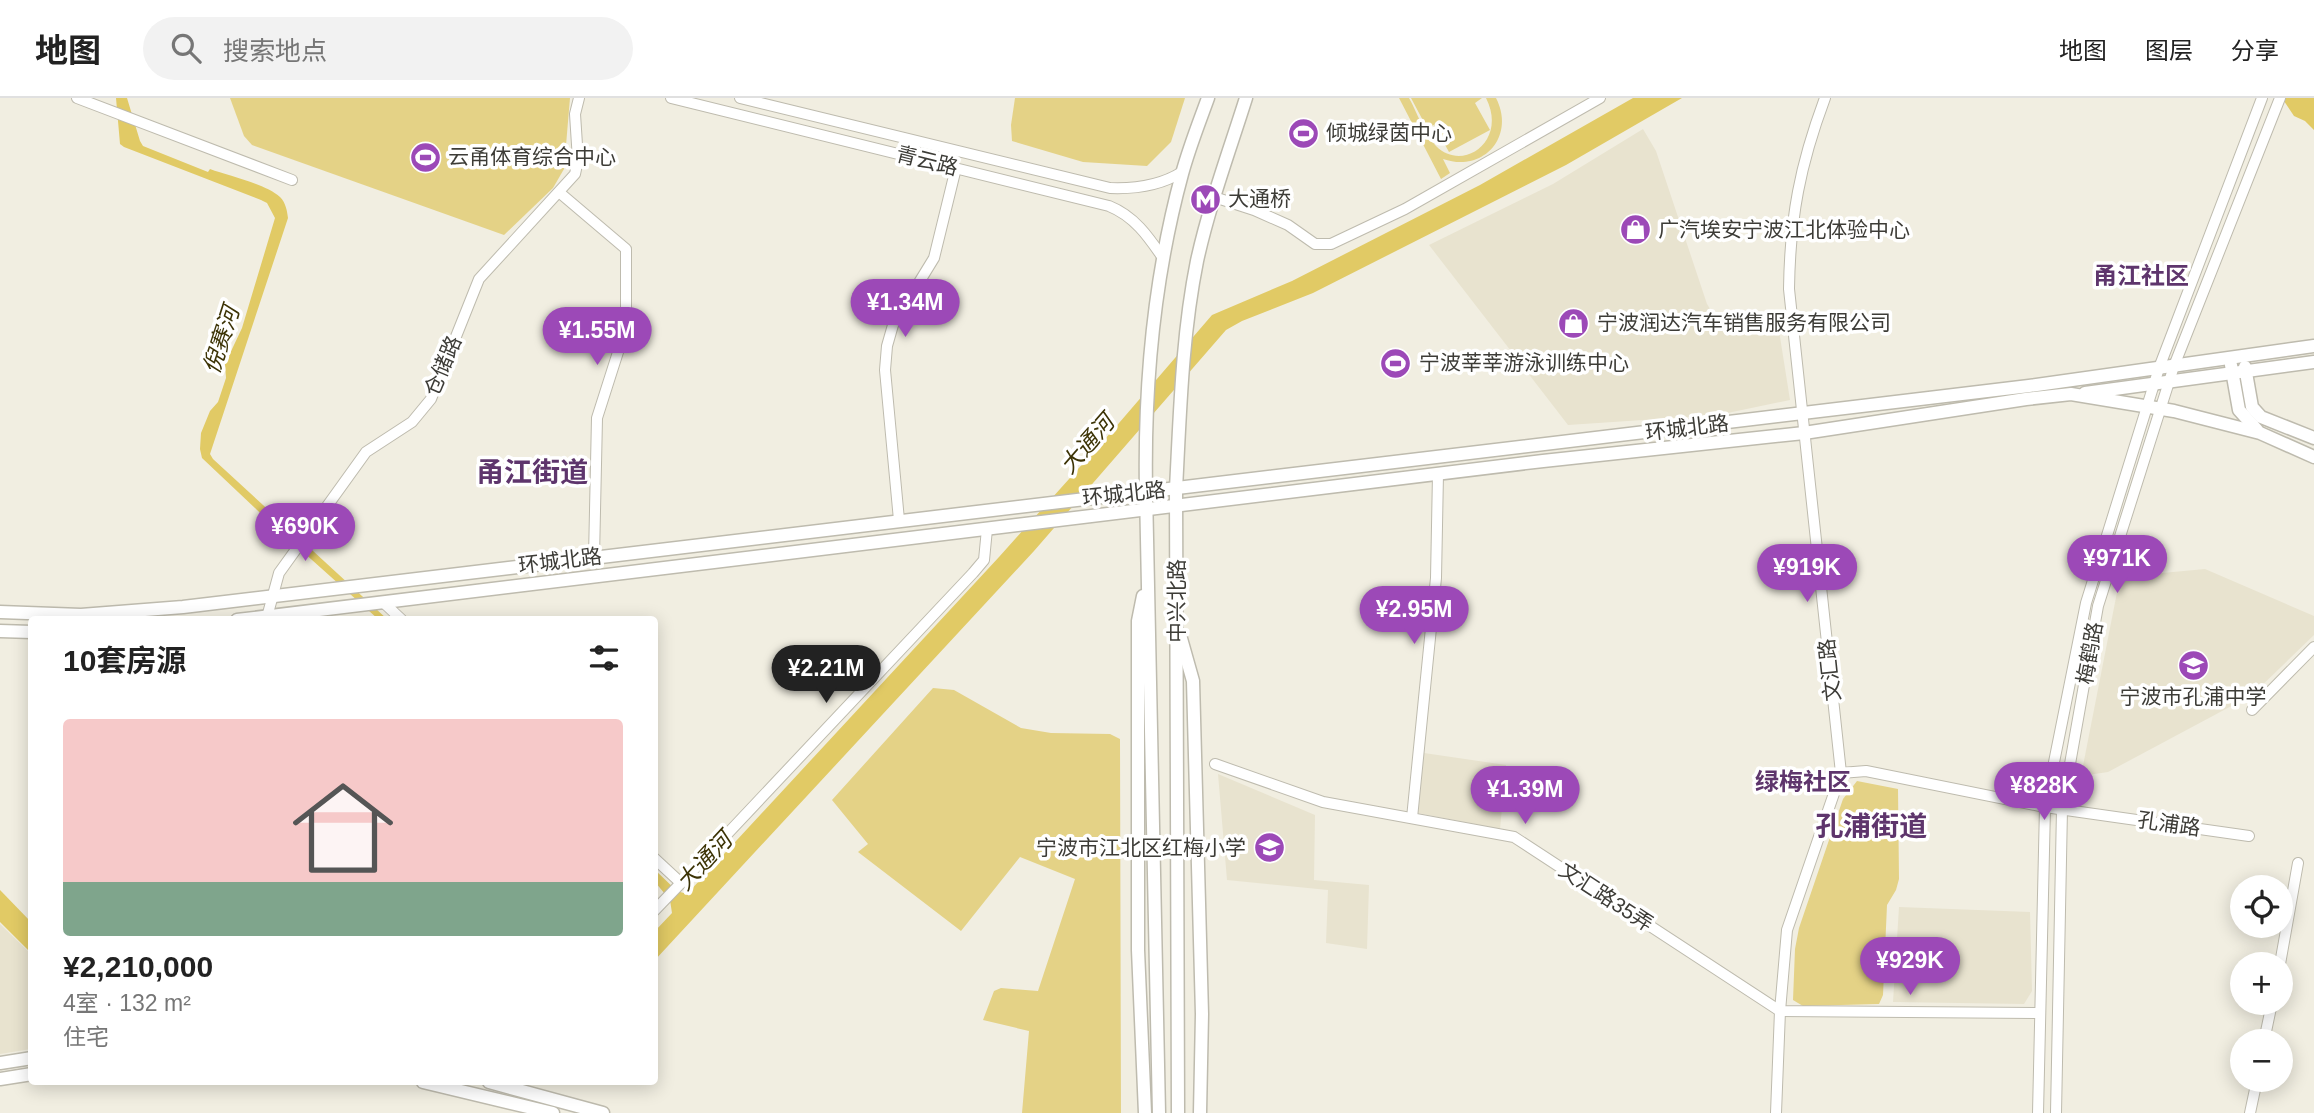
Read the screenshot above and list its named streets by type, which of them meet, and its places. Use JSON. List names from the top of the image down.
{
  "streets": {
    "main road": ["环城北路", "中兴北路"],
    "street": [
      "青云路",
      "仓储路",
      "梅鹤路",
      "文汇路",
      "孔浦路",
      "文汇路35弄"
    ]
  },
  "crossings": [
    ["青云路", "中兴北路"],
    ["仓储路", "环城北路"],
    ["环城北路", "中兴北路"],
    ["环城北路", "梅鹤路"],
    ["环城北路", "文汇路"],
    ["梅鹤路", "孔浦路"],
    ["文汇路", "孔浦路"],
    ["文汇路", "文汇路35弄"]
  ],
  "districts": [
    "甬江社区",
    "甬江街道",
    "绿梅社区",
    "孔浦街道"
  ],
  "water": ["倪赛河", "大通河"],
  "places": {
    "sports": ["倾城绿茵中心", "云甬体育综合中心", "宁波莘莘游泳训练中心"],
    "metro station": ["大通桥"],
    "shop": ["广汽埃安宁波江北体验中心", "宁波润达汽车销售服务有限公司"],
    "school or university": ["宁波市孔浦中学", "宁波市江北区红梅小学"]
  },
  "page": {
    "header": "地图",
    "search": "搜索地点",
    "nav": ["地图", "图层", "分享"],
    "price": [
      "¥1.34M",
      "¥1.55M",
      "¥690K",
      "¥971K",
      "¥919K",
      "¥2.95M",
      "¥2.21M",
      "¥828K",
      "¥1.39M",
      "¥929K"
    ],
    "heading": "10套房源",
    "list": [
      {
        "name": "¥2,210,000",
        "note": "4室 · 132 m² · 住宅"
      }
    ],
    "map_buttons": ["+", "−"]
  }
}
